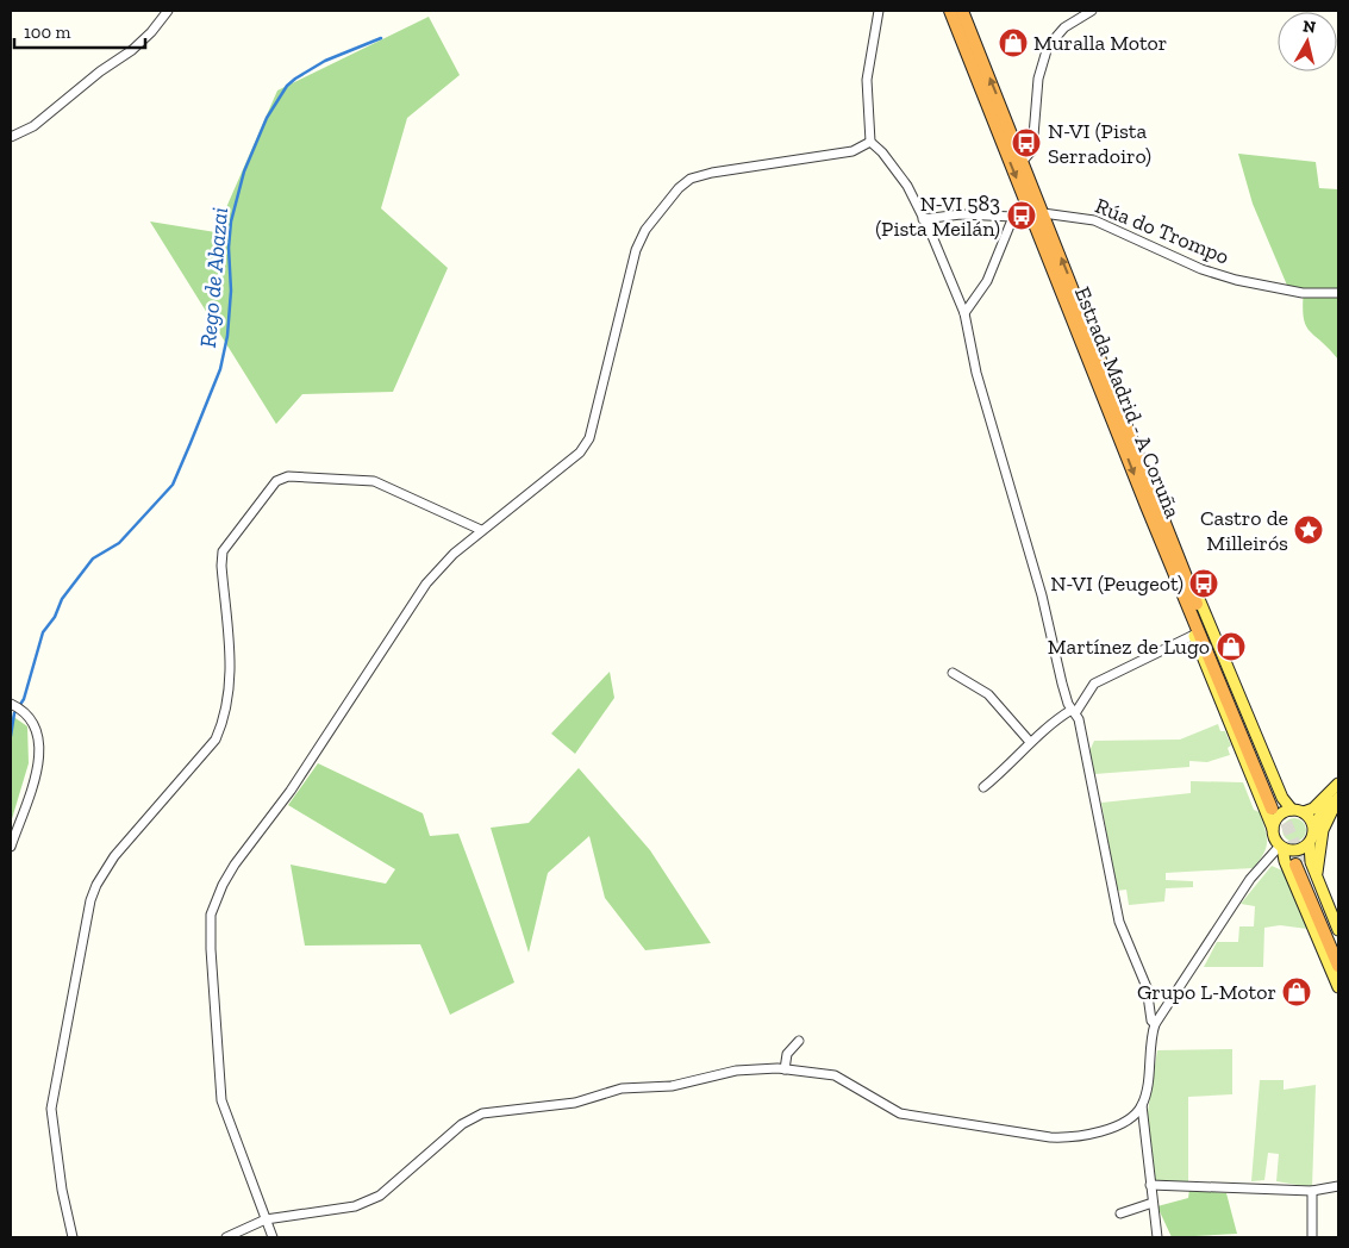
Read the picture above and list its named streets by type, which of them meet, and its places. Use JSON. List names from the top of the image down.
{
  "streets": {
    "highway": ["Estrada Madrid - A Coruña"],
    "street": ["Rúa do Trompo"]
  },
  "crossings": [
    ["Rúa do Trompo", "Estrada Madrid - A Coruña"]
  ],
  "water": ["Rego de Abazai"],
  "places": {
    "shop": ["Muralla Motor", "Martínez de Lugo", "Grupo L-Motor"],
    "bus stop": ["N-VI (Pista Serradoiro)", "N-VI 583 (Pista Meilán)", "N-VI (Peugeot)"],
    "place": ["Castro de Milleirós"]
  },
  "scale_bar": "100 m",
  "north": "top"
}
